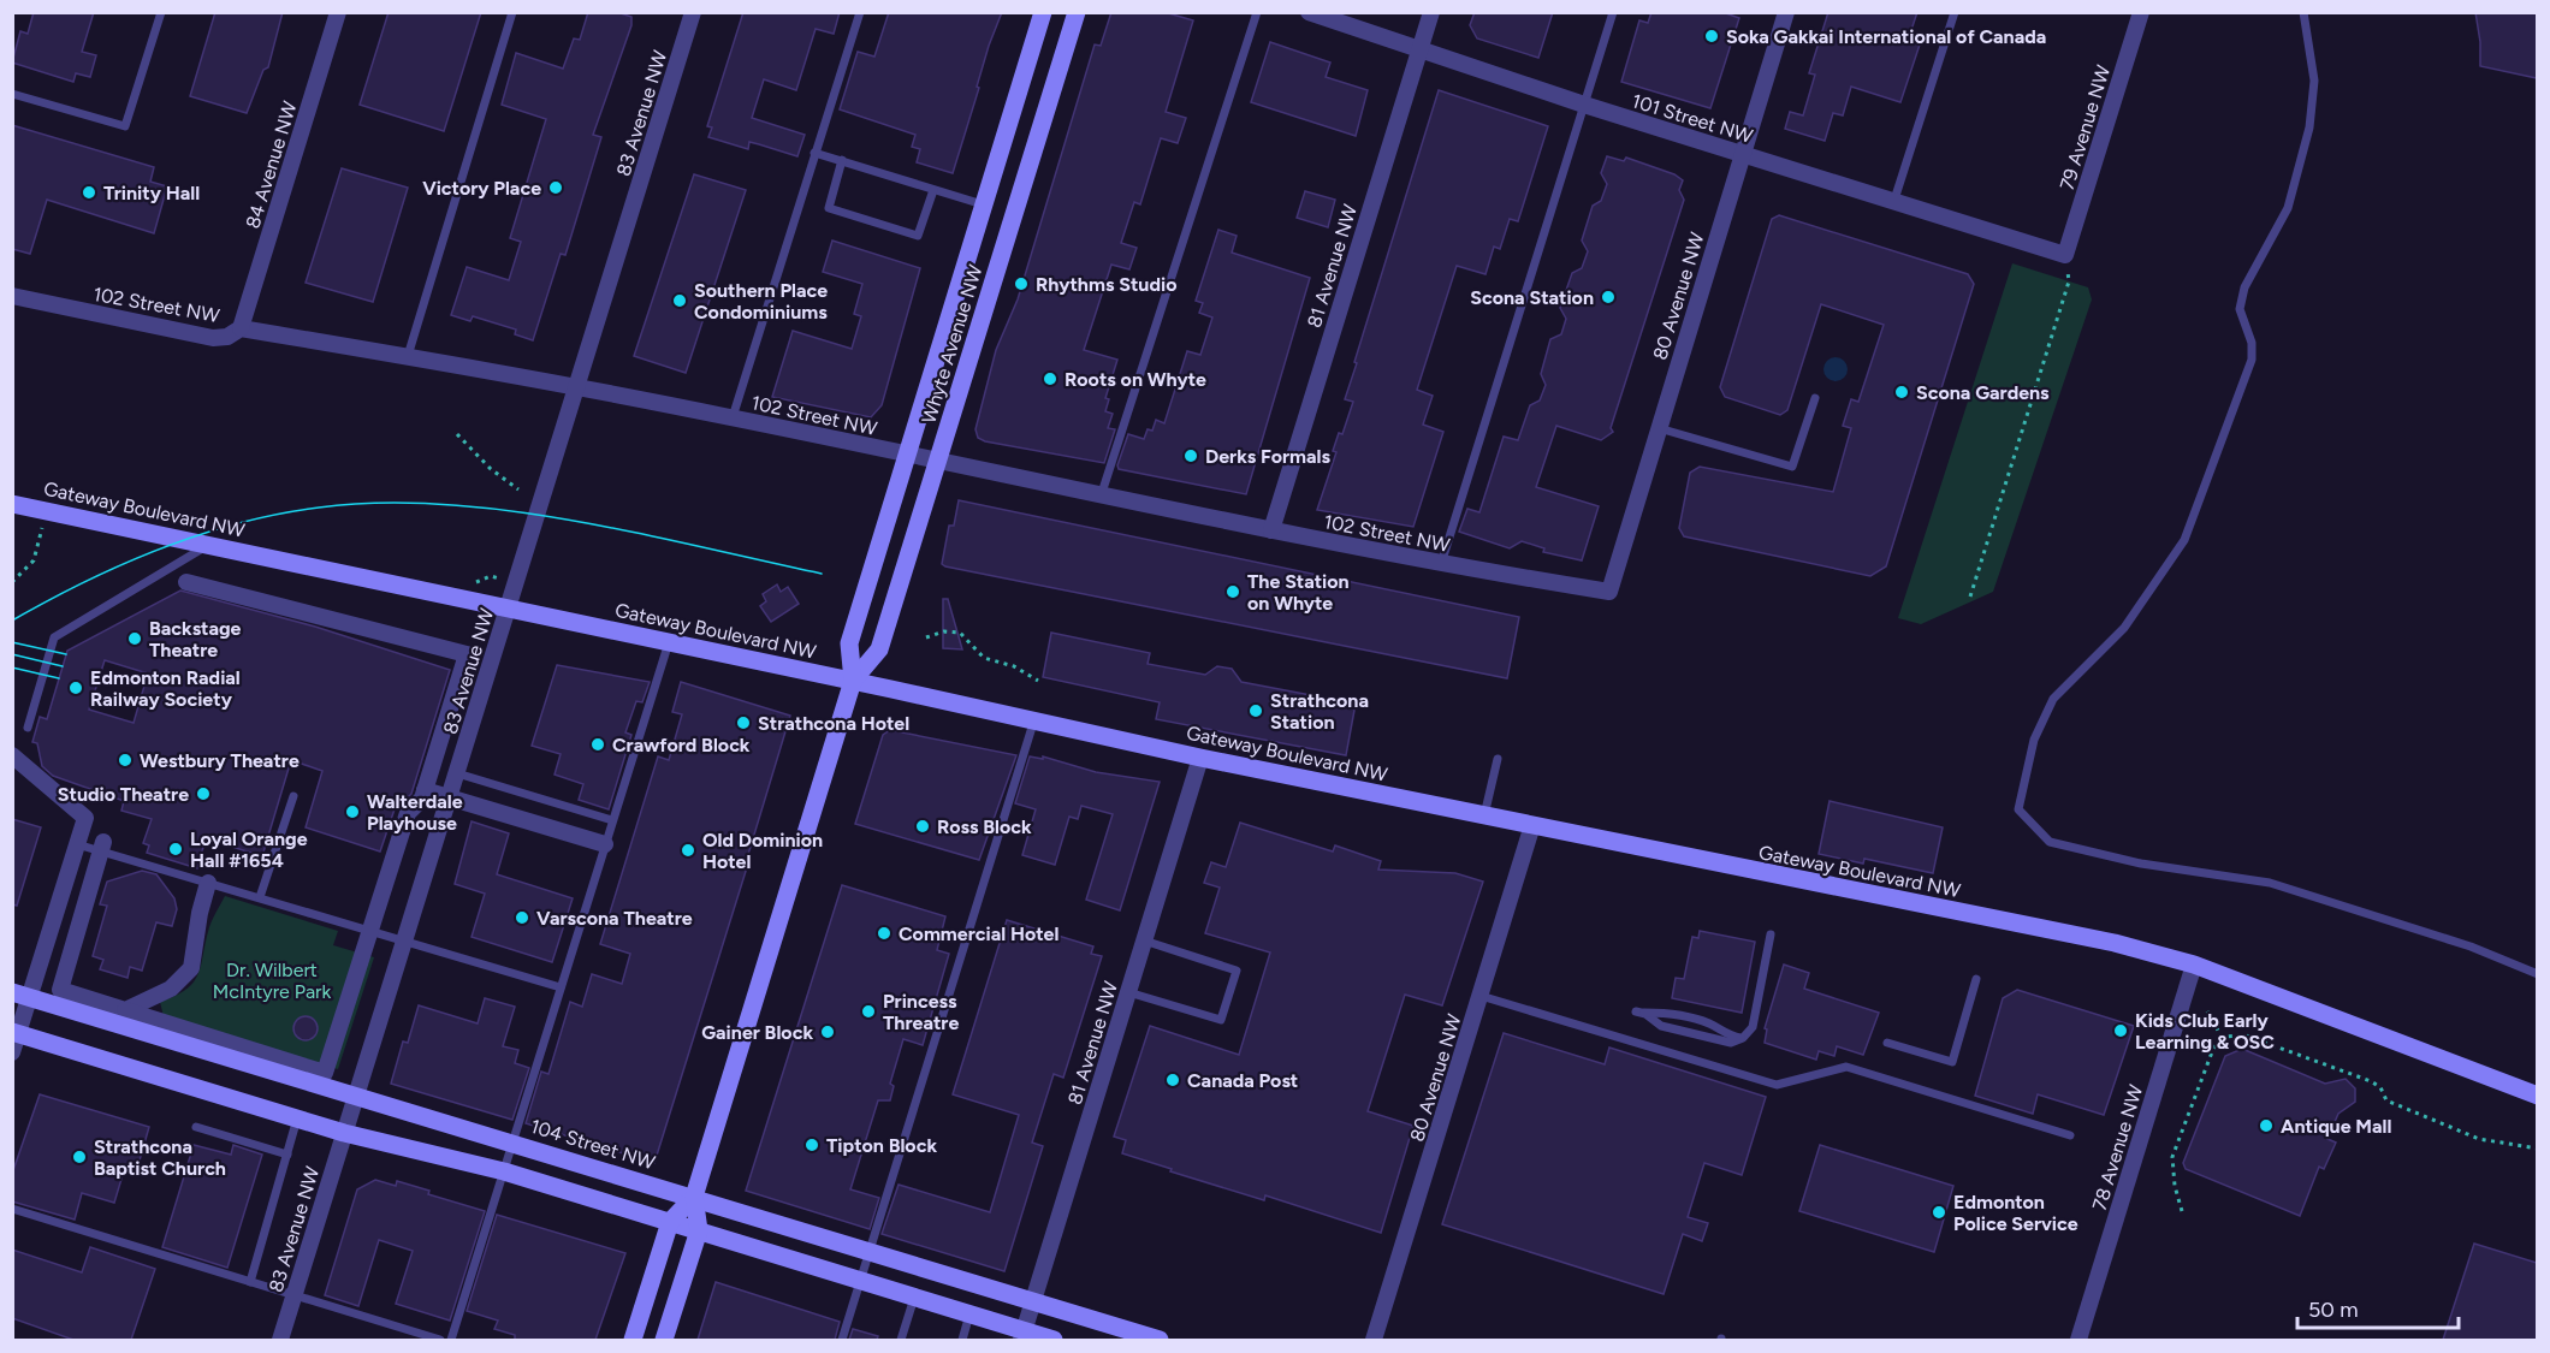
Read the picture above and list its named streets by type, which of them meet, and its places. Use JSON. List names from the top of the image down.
{
  "streets": {
    "main road": ["Whyte Avenue NW", "Gateway Boulevard NW", "104 Street NW"],
    "street": [
      "83 Avenue NW",
      "101 Street NW",
      "79 Avenue NW",
      "84 Avenue NW",
      "81 Avenue NW",
      "80 Avenue NW",
      "102 Street NW",
      "78 Avenue NW"
    ]
  },
  "crossings": [
    ["83 Avenue NW", "102 Street NW"],
    ["83 Avenue NW", "Gateway Boulevard NW"],
    ["83 Avenue NW", "104 Street NW"],
    ["101 Street NW", "79 Avenue NW"],
    ["101 Street NW", "81 Avenue NW"],
    ["101 Street NW", "80 Avenue NW"],
    ["84 Avenue NW", "102 Street NW"],
    ["81 Avenue NW", "102 Street NW"],
    ["81 Avenue NW", "Gateway Boulevard NW"],
    ["81 Avenue NW", "104 Street NW"],
    ["80 Avenue NW", "102 Street NW"],
    ["80 Avenue NW", "Gateway Boulevard NW"],
    ["102 Street NW", "Whyte Avenue NW"],
    ["Whyte Avenue NW", "Gateway Boulevard NW"],
    ["Whyte Avenue NW", "104 Street NW"],
    ["Gateway Boulevard NW", "78 Avenue NW"]
  ],
  "parks": ["Dr. Wilbert McIntyre Park"],
  "places": [
    "Soka Gakkai International of Canada",
    "Victory Place",
    "Trinity Hall",
    "Rhythms Studio",
    "Scona Station",
    "Southern Place Condominiums",
    "Roots on Whyte",
    "Scona Gardens",
    "Derks Formals",
    "The Station on Whyte",
    "Backstage Theatre",
    "Edmonton Radial Railway Society",
    "Strathcona Station",
    "Strathcona Hotel",
    "Crawford Block",
    "Westbury Theatre",
    "Studio Theatre",
    "Walterdale Playhouse",
    "Ross Block",
    "Loyal Orange Hall #1654",
    "Old Dominion Hotel",
    "Varscona Theatre",
    "Commercial Hotel",
    "Princess Threatre",
    "Kids Club Early Learning & OSC",
    "Gainer Block",
    "Canada Post",
    "Antique Mall",
    "Tipton Block",
    "Strathcona Baptist Church",
    "Edmonton Police Service"
  ],
  "scale_bar": "50 m"
}
